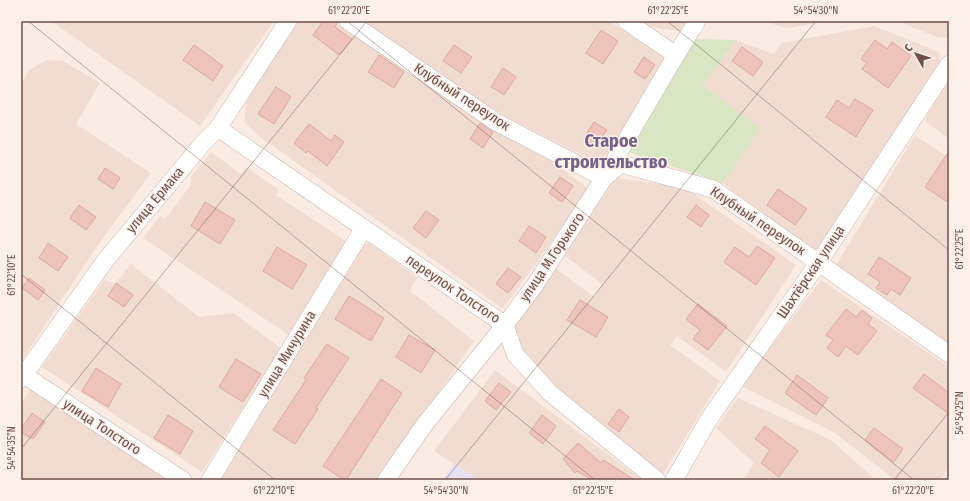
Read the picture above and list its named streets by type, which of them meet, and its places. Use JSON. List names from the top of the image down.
{
  "streets": {
    "street": [
      "Клубный переулок",
      "улица Ермака",
      "улица М.Горького",
      "Шахтёрская улица",
      "переулок Толстого",
      "улица Мичурина",
      "улица Толстого"
    ]
  },
  "crossings": [
    ["Клубный переулок", "улица М.Горького"],
    ["Клубный переулок", "Шахтёрская улица"],
    ["улица Ермака", "переулок Толстого"],
    ["улица Ермака", "улица Толстого"],
    ["улица М.Горького", "переулок Толстого"],
    ["переулок Толстого", "улица Мичурина"]
  ],
  "districts": ["Старое строительство"],
  "north": "top left",
  "coordinates": [
    "61°22'20\"E",
    "61°22'25\"E",
    "54°54'30\"N",
    "61°22'10\"E",
    "54°54'25\"N",
    "54°54'35\"N",
    "61°22'15\"E"
  ]
}
